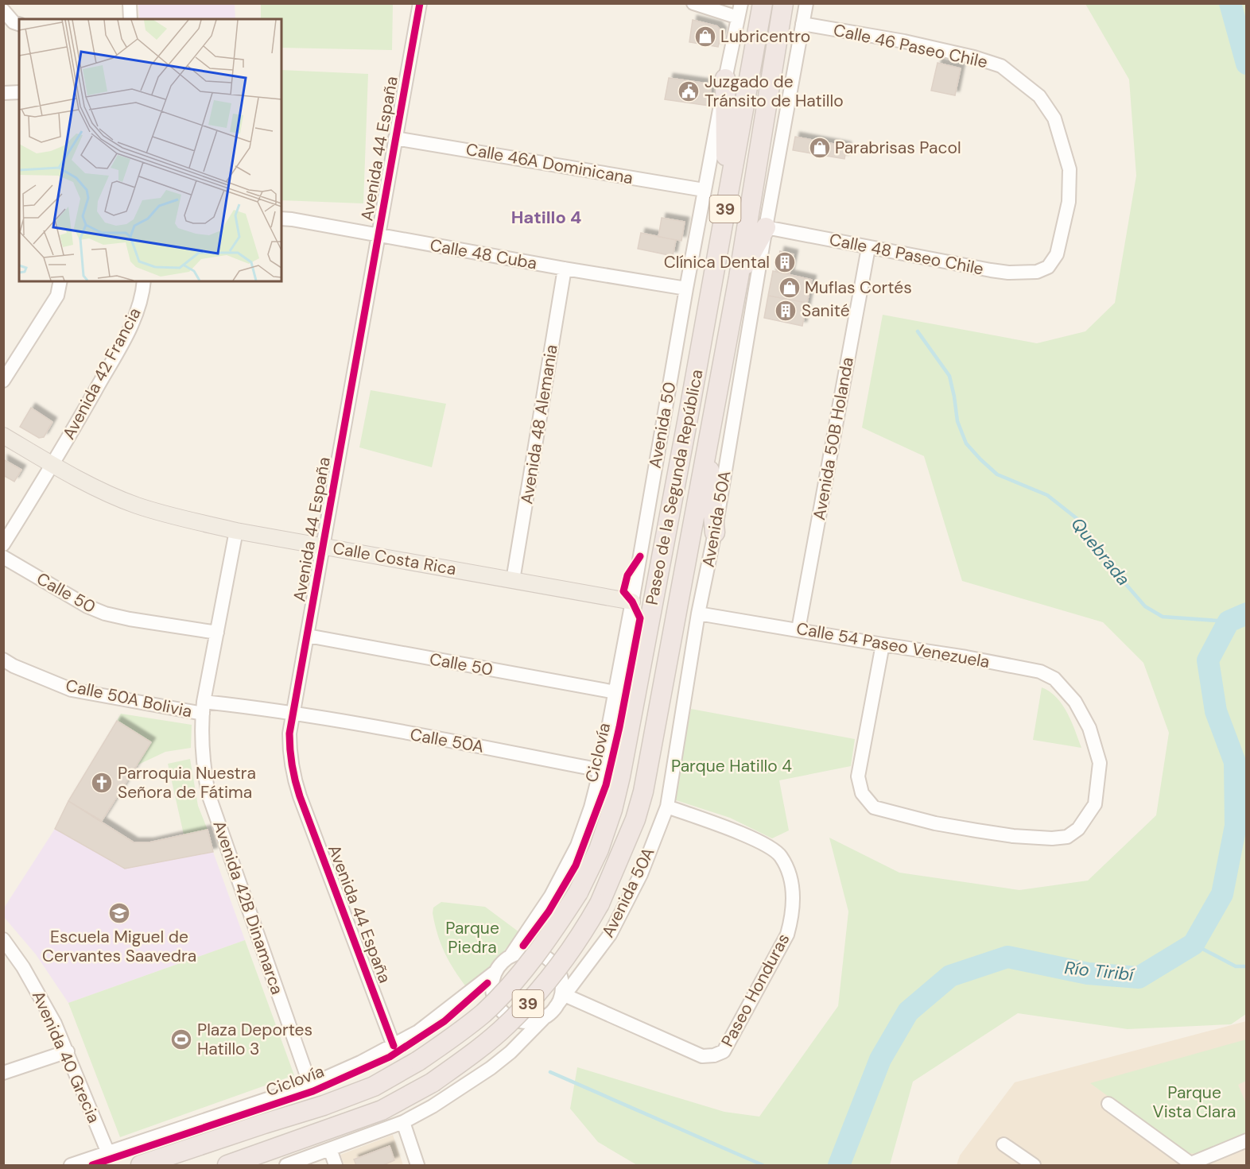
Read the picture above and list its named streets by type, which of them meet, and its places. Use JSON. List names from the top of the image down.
{
  "streets": {
    "highway": ["39", "Paseo de la Segunda República"],
    "main road": ["Calle Costa Rica"],
    "street": [
      "Calle 46 Paseo Chile",
      "Avenida 44 España",
      "Calle 46A Dominicana",
      "Calle 48 Cuba",
      "Calle 48 Paseo Chile",
      "Avenida 42 Francia",
      "Avenida 48 Alemania",
      "Avenida 50",
      "Avenida 50B Holanda",
      "Avenida 50A",
      "Calle 50",
      "Calle 54 Paseo Venezuela",
      "Calle 50A Bolivia",
      "Calle 50A",
      "Avenida 42B Dinamarca",
      "Paseo Honduras",
      "Avenida 40 Grecia"
    ],
    "cycle path": ["Ciclovía"]
  },
  "crossings": [
    ["Calle 46 Paseo Chile", "Calle 48 Paseo Chile"],
    ["Calle 46 Paseo Chile", "Avenida 50A"],
    ["Avenida 44 España", "Calle 46A Dominicana"],
    ["Avenida 44 España", "Calle 48 Cuba"],
    ["Avenida 44 España", "Calle Costa Rica"],
    ["Avenida 44 España", "Calle 50"],
    ["Avenida 44 España", "Calle 50A Bolivia"],
    ["Avenida 44 España", "Calle 50A"],
    ["Calle 46A Dominicana", "Avenida 50"],
    ["Calle 48 Cuba", "Avenida 48 Alemania"],
    ["Calle 48 Cuba", "Avenida 50"],
    ["Calle 48 Paseo Chile", "Avenida 50B Holanda"],
    ["Calle 48 Paseo Chile", "Avenida 50A"],
    ["Avenida 42 Francia", "Calle Costa Rica"],
    ["Avenida 48 Alemania", "Calle Costa Rica"],
    ["Avenida 50", "Avenida 50A"],
    ["Avenida 50", "Calle Costa Rica"],
    ["Avenida 50", "Calle 50"],
    ["Avenida 50", "Calle 50A"],
    ["Avenida 50B Holanda", "Calle 54 Paseo Venezuela"],
    ["Avenida 50A", "Calle 54 Paseo Venezuela"],
    ["Avenida 50A", "Paseo Honduras"],
    ["Calle Costa Rica", "Avenida 42B Dinamarca"],
    ["Calle 50", "Avenida 42B Dinamarca"],
    ["Calle 50A Bolivia", "Calle 50A"],
    ["Calle 50A Bolivia", "Avenida 42B Dinamarca"]
  ],
  "districts": ["Hatillo 4"],
  "water": ["Quebrada", "Río Tiribí"],
  "parks": ["Parque Hatillo 4", "Parque Piedra", "Parque Vista Clara"],
  "places": {
    "shop": ["Lubricentro", "Parabrisas Pacol", "Muflas Cortés"],
    "public building": ["Juzgado de Tránsito de Hatillo"],
    "building": ["Clínica Dental", "Sanité"],
    "church": ["Parroquia Nuestra Señora de Fátima"],
    "school or university": ["Escuela Miguel de Cervantes Saavedra"],
    "sports": ["Plaza Deportes Hatillo 3"]
  }
}
